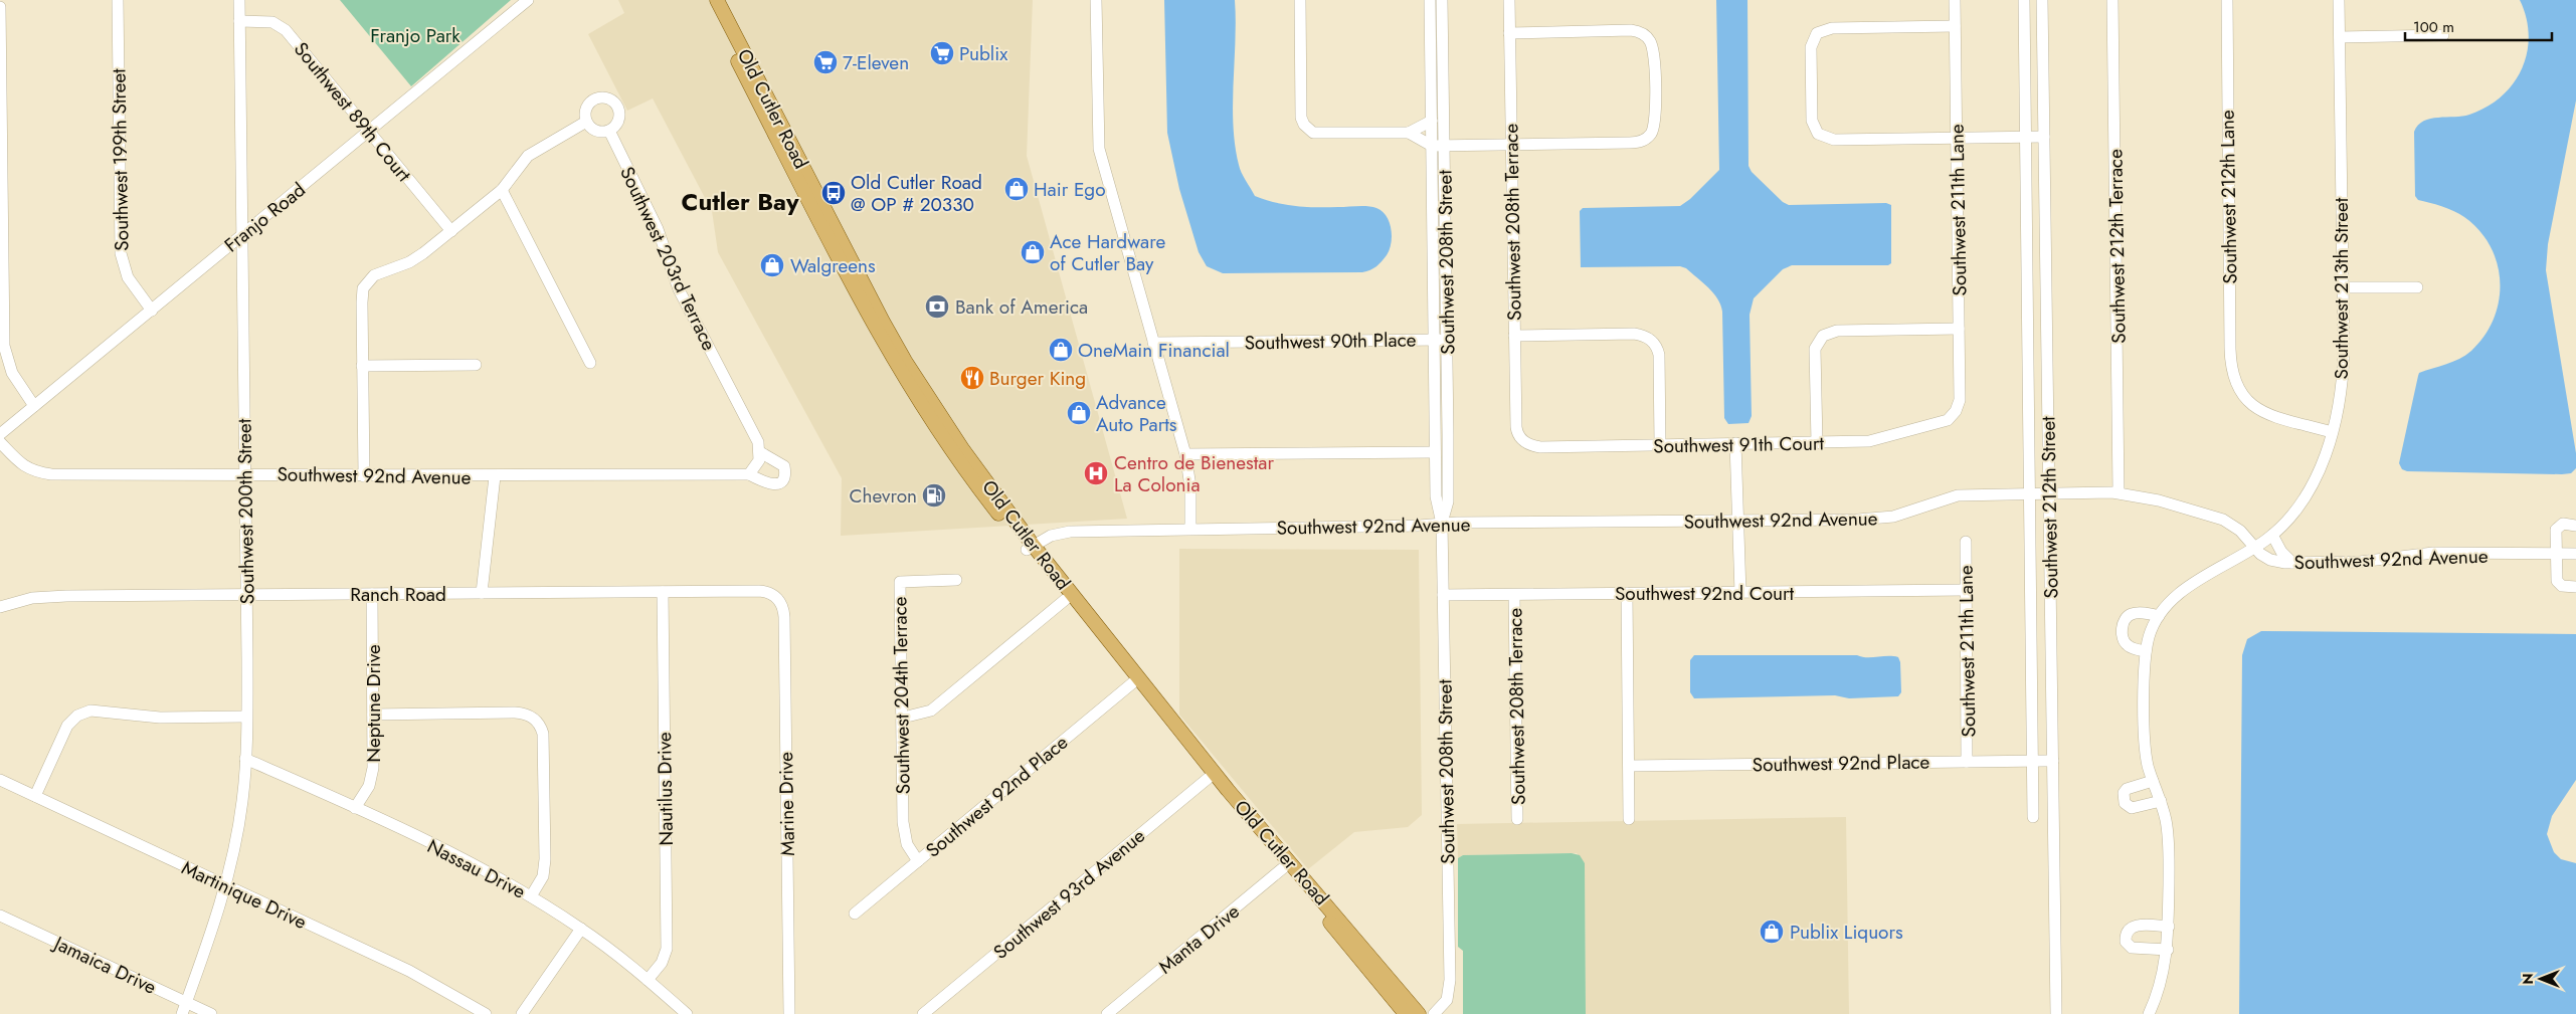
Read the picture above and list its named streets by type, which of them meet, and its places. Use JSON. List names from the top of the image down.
{
  "streets": {
    "main road": ["Old Cutler Road"],
    "street": [
      "Southwest 89th Court",
      "Southwest 199th Street",
      "Southwest 212th Lane",
      "Southwest 211th Lane",
      "Franjo Road",
      "Southwest 208th Terrace",
      "Southwest 212th Terrace",
      "Southwest 203rd Terrace",
      "Southwest 208th Street",
      "Southwest 213th Street",
      "Southwest 90th Place",
      "Southwest 91th Court",
      "Southwest 92nd Avenue",
      "Southwest 212th Street",
      "Southwest 200th Street",
      "Southwest 92nd Court",
      "Ranch Road",
      "Southwest 204th Terrace",
      "Neptune Drive",
      "Southwest 92nd Place",
      "Nautilus Drive",
      "Marine Drive",
      "Nassau Drive",
      "Southwest 93rd Avenue",
      "Martinique Drive",
      "Manta Drive",
      "Jamaica Drive"
    ]
  },
  "crossings": [
    ["Old Cutler Road", "Southwest 92nd Avenue"],
    ["Old Cutler Road", "Southwest 92nd Place"],
    ["Old Cutler Road", "Southwest 93rd Avenue"],
    ["Old Cutler Road", "Manta Drive"],
    ["Southwest 89th Court", "Franjo Road"],
    ["Southwest 89th Court", "Southwest 200th Street"],
    ["Southwest 199th Street", "Franjo Road"],
    ["Southwest 212th Lane", "Southwest 213th Street"],
    ["Southwest 211th Lane", "Southwest 91th Court"],
    ["Southwest 211th Lane", "Southwest 92nd Court"],
    ["Southwest 211th Lane", "Southwest 92nd Place"],
    ["Franjo Road", "Southwest 200th Street"],
    ["Southwest 208th Terrace", "Southwest 91th Court"],
    ["Southwest 208th Terrace", "Southwest 92nd Court"],
    ["Southwest 212th Terrace", "Southwest 92nd Avenue"],
    ["Southwest 208th Street", "Southwest 90th Place"],
    ["Southwest 208th Street", "Southwest 92nd Avenue"],
    ["Southwest 208th Street", "Southwest 92nd Court"],
    ["Southwest 213th Street", "Southwest 92nd Avenue"],
    ["Southwest 92nd Avenue", "Southwest 212th Street"],
    ["Southwest 92nd Avenue", "Southwest 200th Street"],
    ["Southwest 212th Street", "Southwest 92nd Place"],
    ["Southwest 200th Street", "Ranch Road"],
    ["Southwest 200th Street", "Nassau Drive"],
    ["Southwest 200th Street", "Martinique Drive"],
    ["Southwest 200th Street", "Jamaica Drive"],
    ["Ranch Road", "Neptune Drive"],
    ["Ranch Road", "Nautilus Drive"],
    ["Ranch Road", "Marine Drive"],
    ["Southwest 204th Terrace", "Southwest 92nd Place"],
    ["Neptune Drive", "Nassau Drive"],
    ["Nautilus Drive", "Nassau Drive"]
  ],
  "districts": ["Cutler Bay"],
  "parks": ["Franjo Park"],
  "places": {
    "supermarket": ["Publix", "7-Eleven"],
    "shop": [
      "Hair Ego",
      "Ace Hardware of Cutler Bay",
      "Walgreens",
      "OneMain Financial",
      "Advance Auto Parts",
      "Publix Liquors"
    ],
    "bus stop": ["Old Cutler Road @ OP # 20330"],
    "bank": ["Bank of America"],
    "restaurant": ["Burger King"],
    "hospital": ["Centro de Bienestar La Colonia"],
    "fuel station": ["Chevron"]
  },
  "scale_bar": "100 m",
  "north": "left"
}
